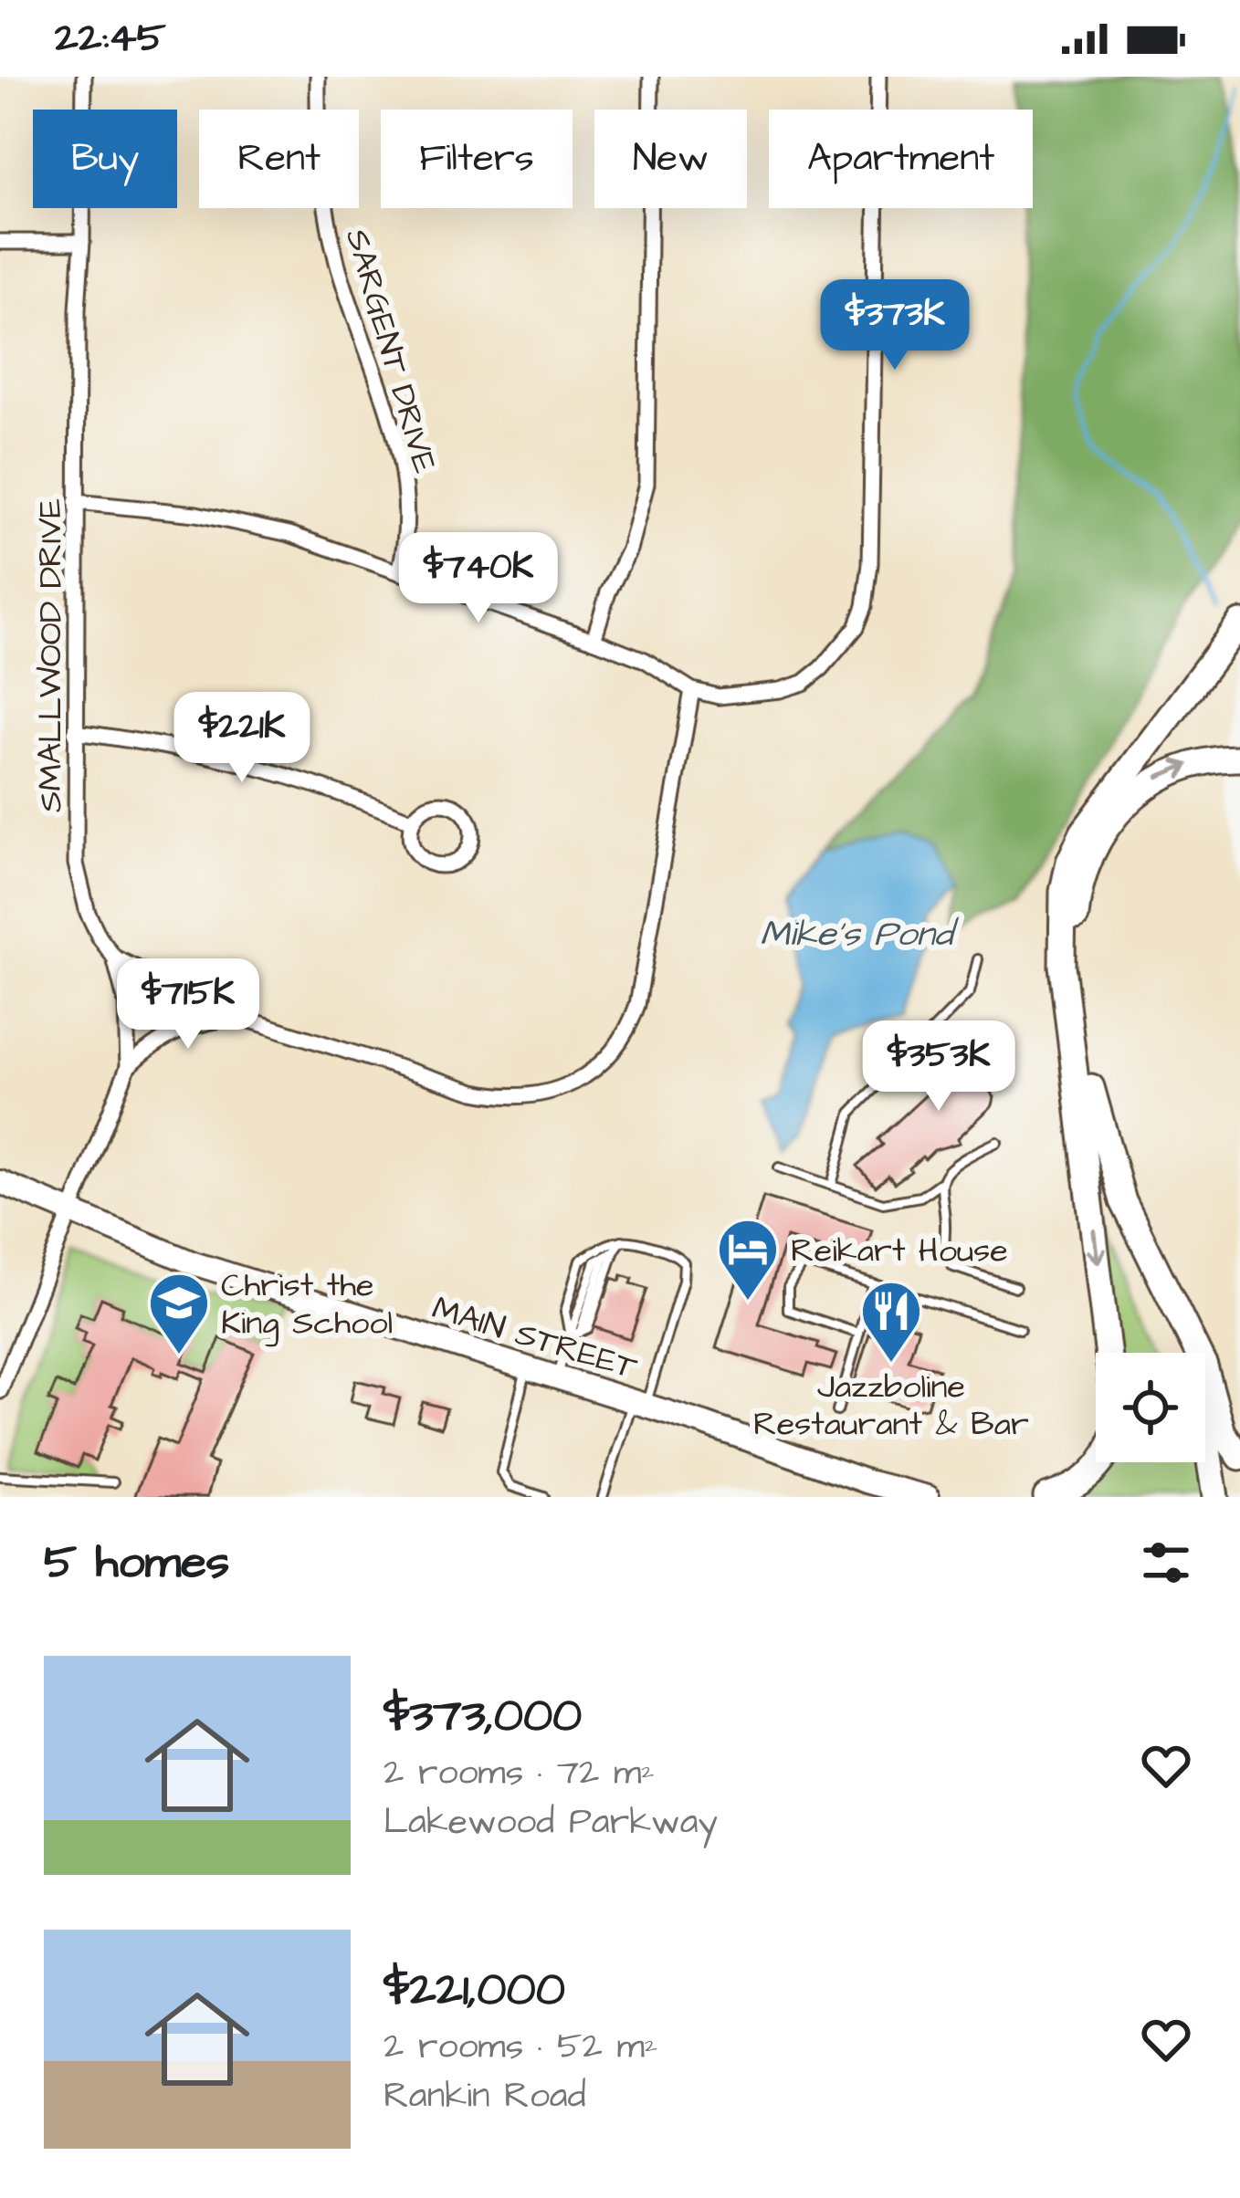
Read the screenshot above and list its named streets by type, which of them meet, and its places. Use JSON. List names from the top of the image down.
{
  "streets": {
    "main road": ["MAIN STREET"],
    "street": ["SARGENT DRIVE", "SMALLWOOD DRIVE"]
  },
  "crossings": [
    ["SMALLWOOD DRIVE", "MAIN STREET"]
  ],
  "water": ["Mike's Pond"],
  "places": {
    "hotel": ["Reikart House"],
    "school or university": ["Christ the King School"],
    "restaurant": ["Jazzboline Restaurant & Bar"]
  },
  "page": {
    "status": "22:45",
    "chip": [
      "Buy",
      "Rent",
      "Filters",
      "New",
      "Apartment"
    ],
    "price": [
      "$373K",
      "$740K",
      "$221K",
      "$715K",
      "$353K"
    ],
    "heading": "5 homes",
    "list": [
      {
        "name": "$373,000",
        "note": "2 rooms · 72 m² · Lakewood Parkway"
      },
      {
        "name": "$221,000",
        "note": "2 rooms · 52 m² · Rankin Road"
      }
    ]
  }
}
